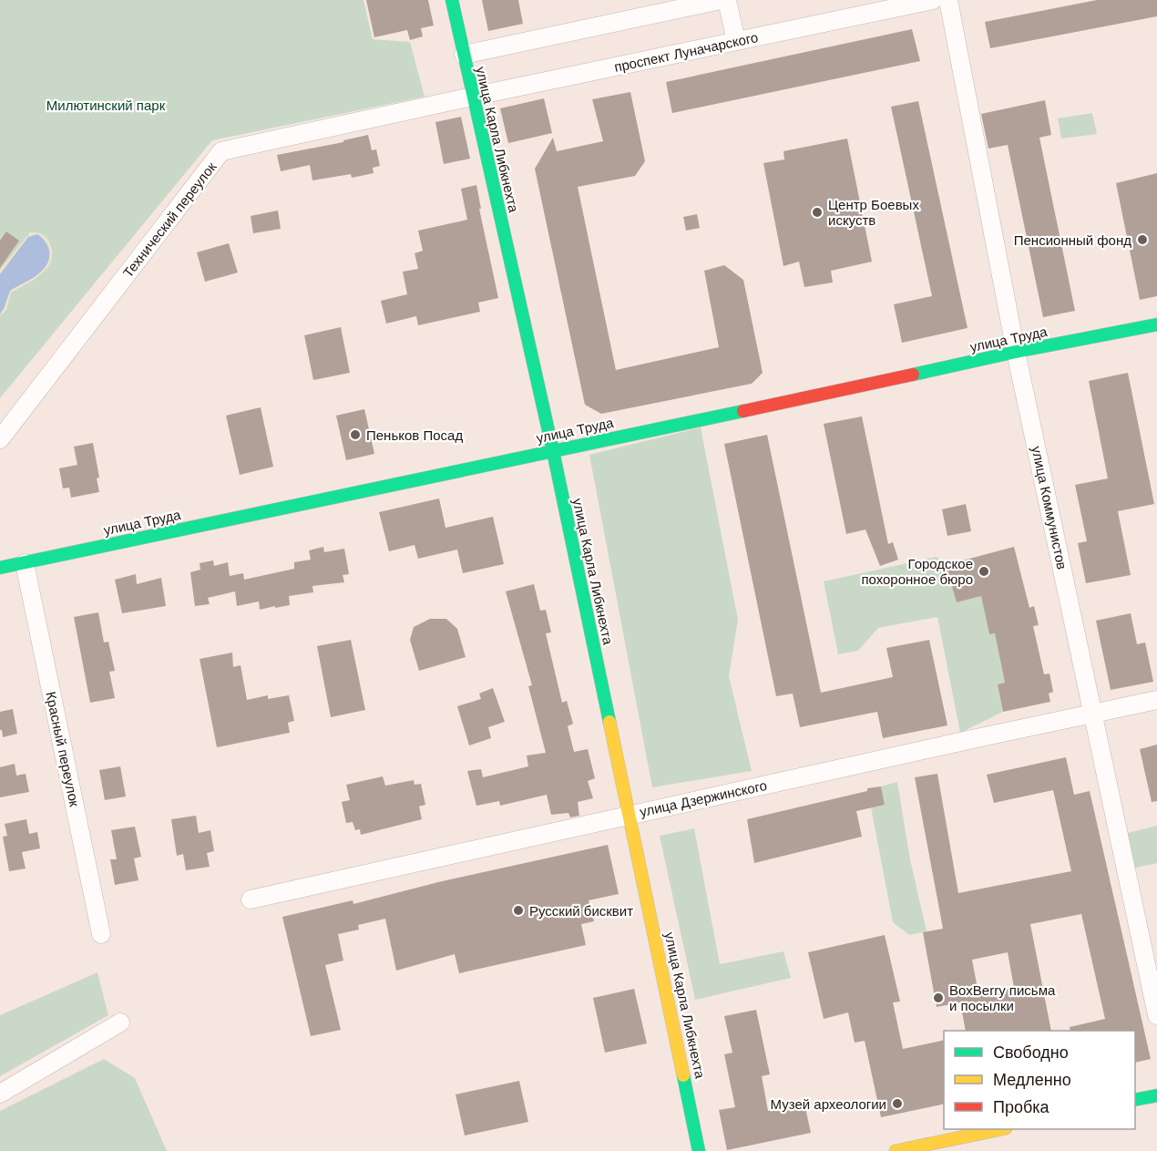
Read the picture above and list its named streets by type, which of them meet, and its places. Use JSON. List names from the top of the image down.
{
  "streets": {
    "main road": ["улица Карла Либкнехта", "улица Труда"],
    "street": [
      "проспект Луначарского",
      "Технический переулок",
      "улица Коммунистов",
      "Красный переулок",
      "улица Дзержинского"
    ]
  },
  "crossings": [
    ["проспект Луначарского", "улица Карла Либкнехта"],
    ["проспект Луначарского", "Технический переулок"],
    ["улица Карла Либкнехта", "Технический переулок"],
    ["улица Карла Либкнехта", "улица Труда"],
    ["улица Карла Либкнехта", "улица Дзержинского"],
    ["улица Труда", "улица Коммунистов"],
    ["улица Труда", "Красный переулок"],
    ["улица Коммунистов", "улица Дзержинского"]
  ],
  "parks": ["Милютинский парк"],
  "places": [
    "Центр Боевых искуств",
    "Пенсионный фонд",
    "Пеньков Посад",
    "Городское похоронное бюро",
    "Русский бисквит",
    "BoxBerry письма и посылки",
    "Музей археологии"
  ],
  "legend": ["Свободно", "Медленно", "Пробка"]
}
